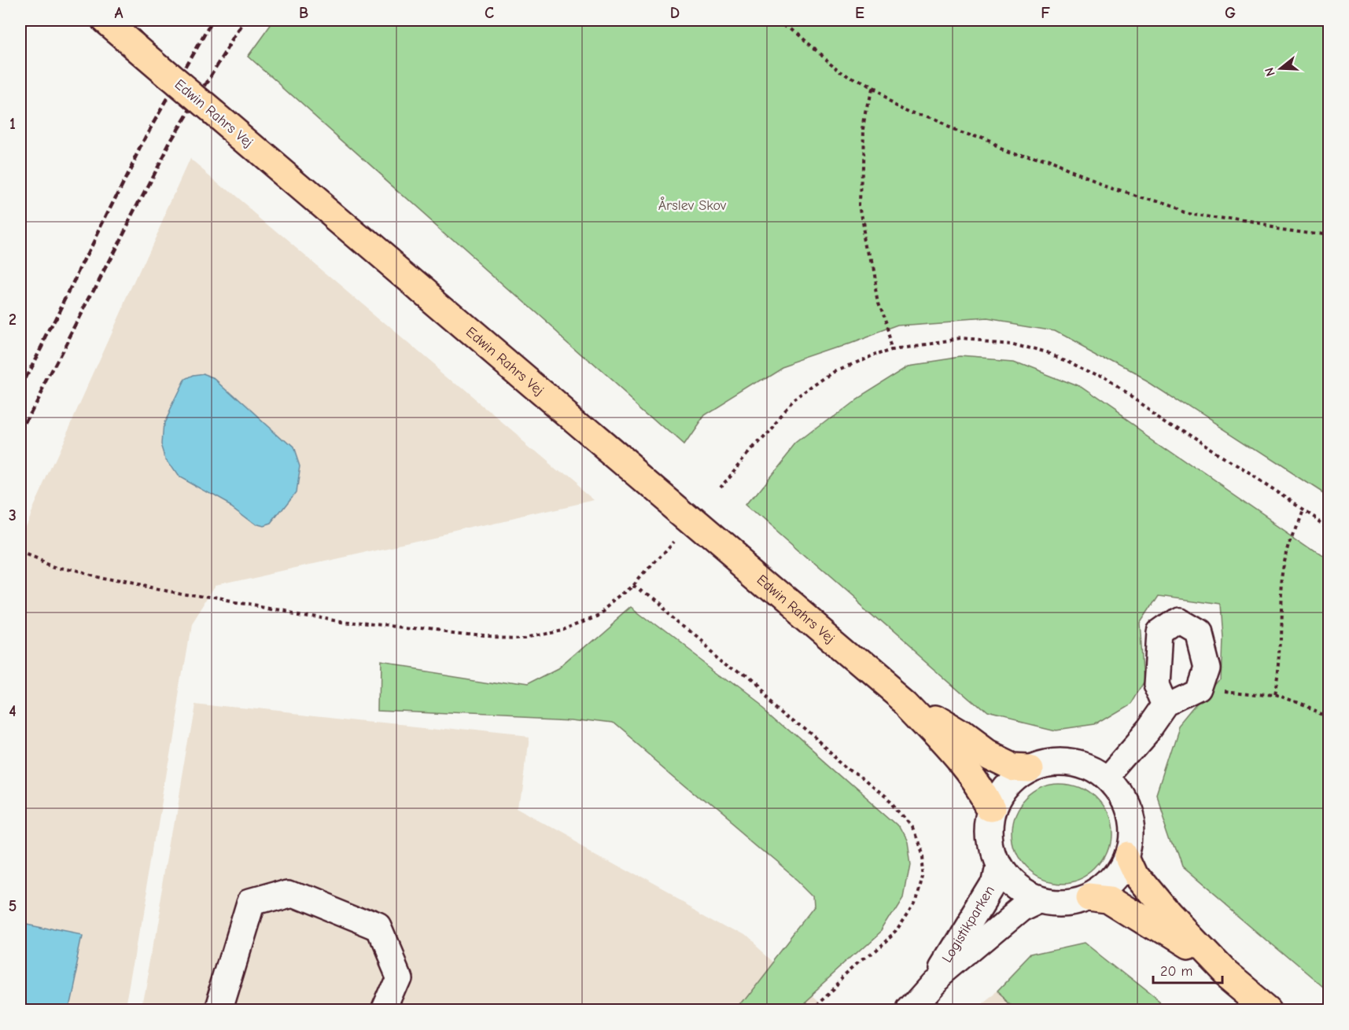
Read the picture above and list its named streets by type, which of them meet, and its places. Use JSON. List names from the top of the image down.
{
  "streets": {
    "highway": ["Edwin Rahrs Vej"],
    "street": ["Logistikparken"]
  },
  "parks": ["Årslev Skov"],
  "scale_bar": "20 m",
  "north": "left",
  "grid": {
    "columns": [
      "A",
      "B",
      "C",
      "D",
      "E",
      "F",
      "G"
    ],
    "rows": [
      "1",
      "2",
      "3",
      "4",
      "5"
    ]
  }
}
